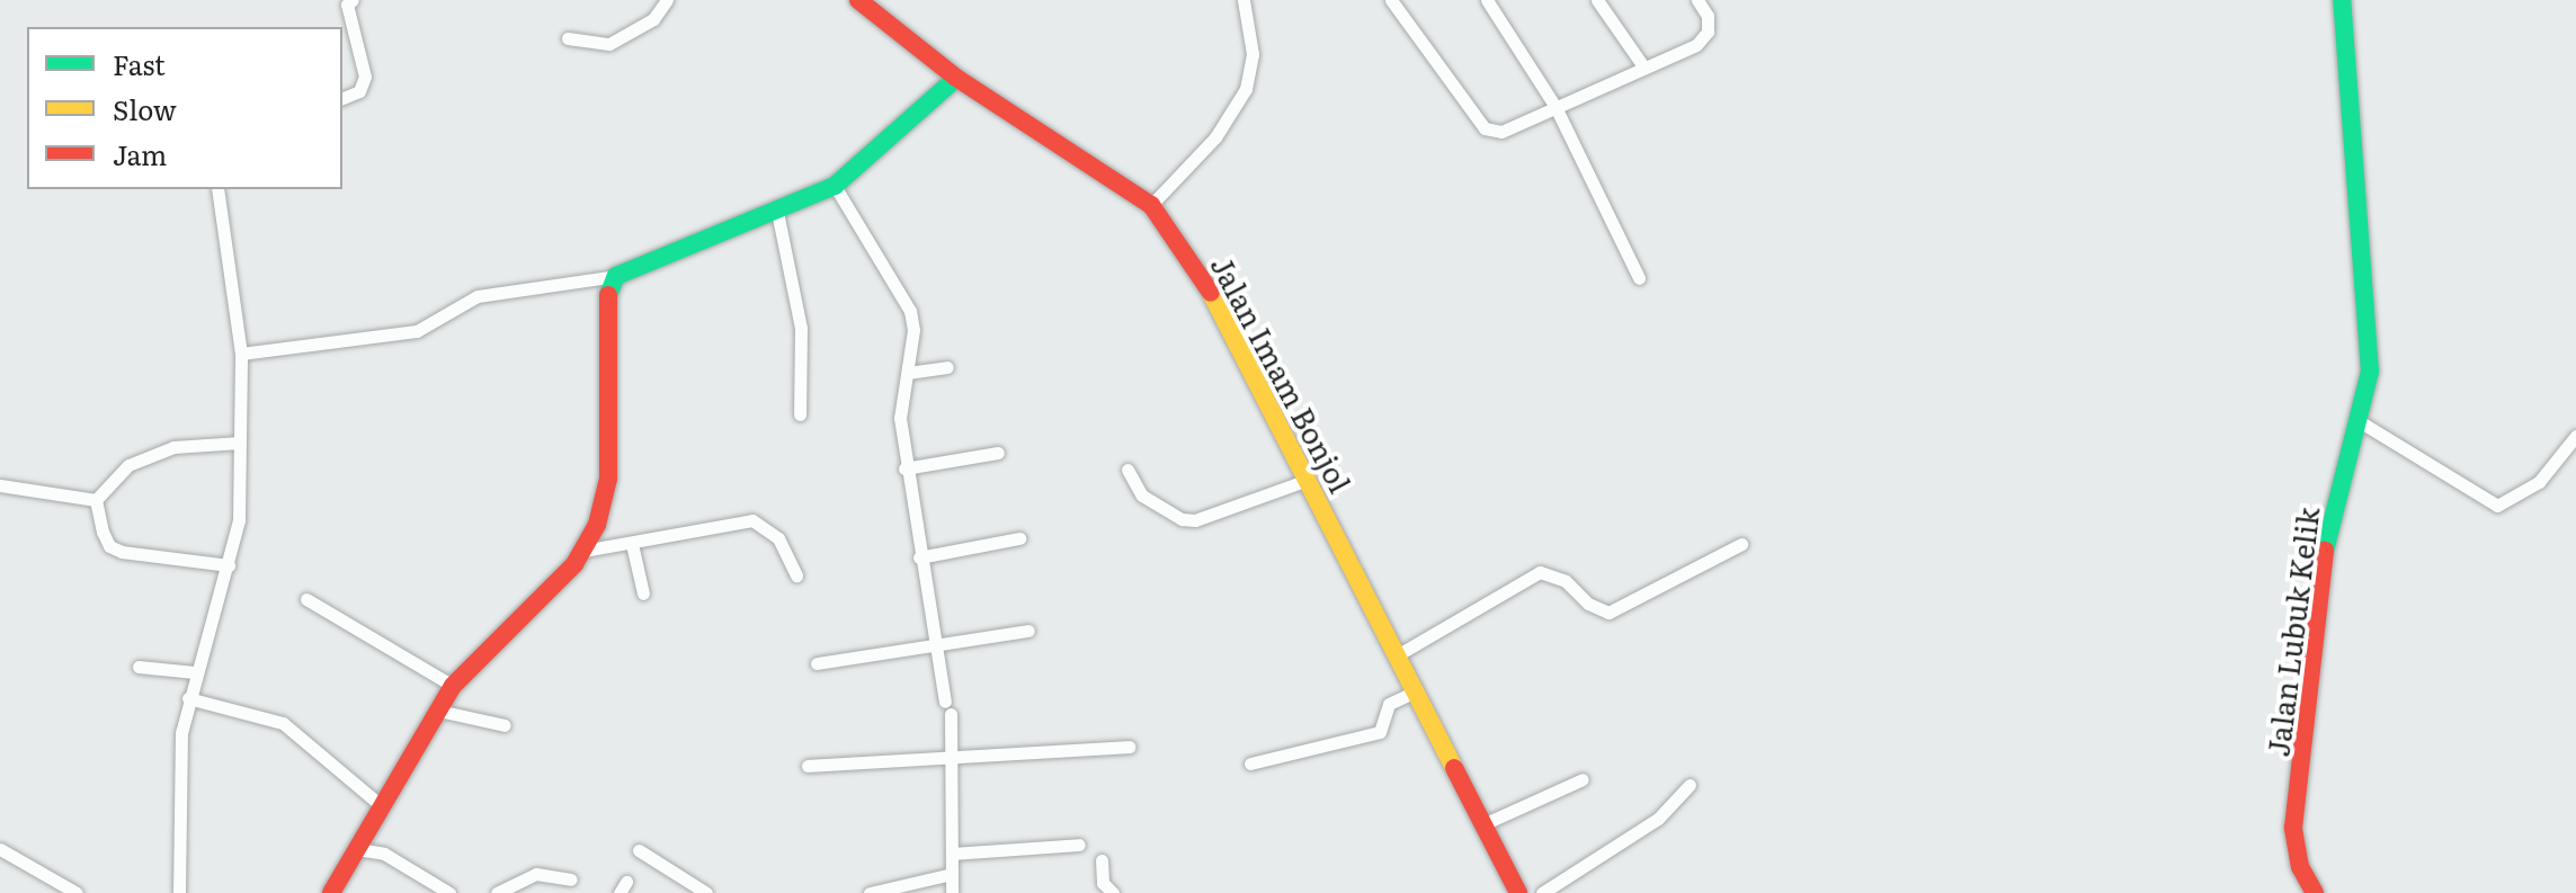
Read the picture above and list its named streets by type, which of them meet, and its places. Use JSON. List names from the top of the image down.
{
  "streets": {
    "street": ["Jalan Imam Bonjol", "Jalan Lubuk Kelik"]
  },
  "legend": ["Fast", "Slow", "Jam"]
}
